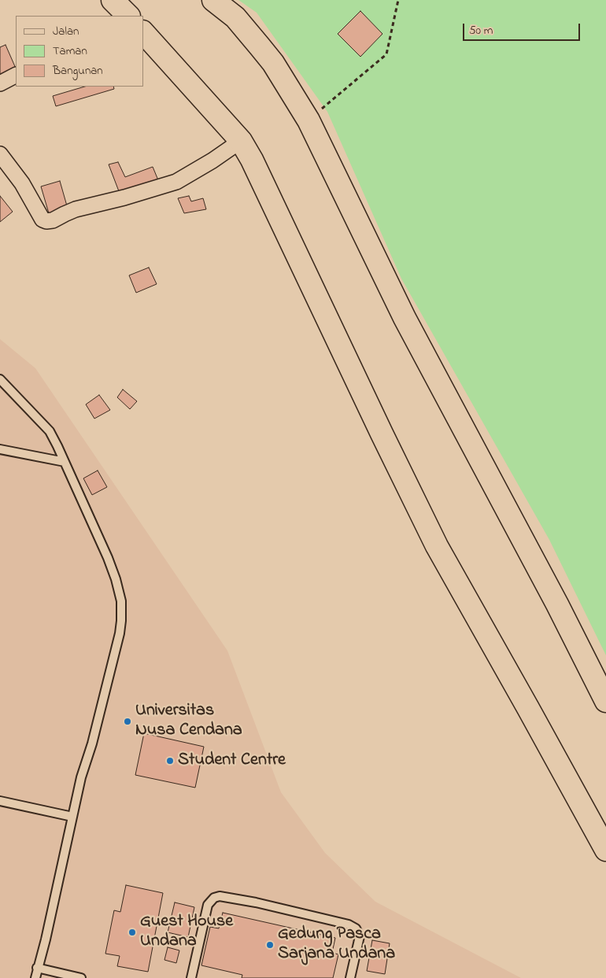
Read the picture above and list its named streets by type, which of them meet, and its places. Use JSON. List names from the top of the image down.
{
  "places": [
    "Universitas Nusa Cendana",
    "Student Centre",
    "Guest House Undana",
    "Gedung Pasca Sarjana Undana"
  ],
  "legend": ["Jalan", "Taman", "Bangunan"],
  "scale_bar": "50 m"
}
